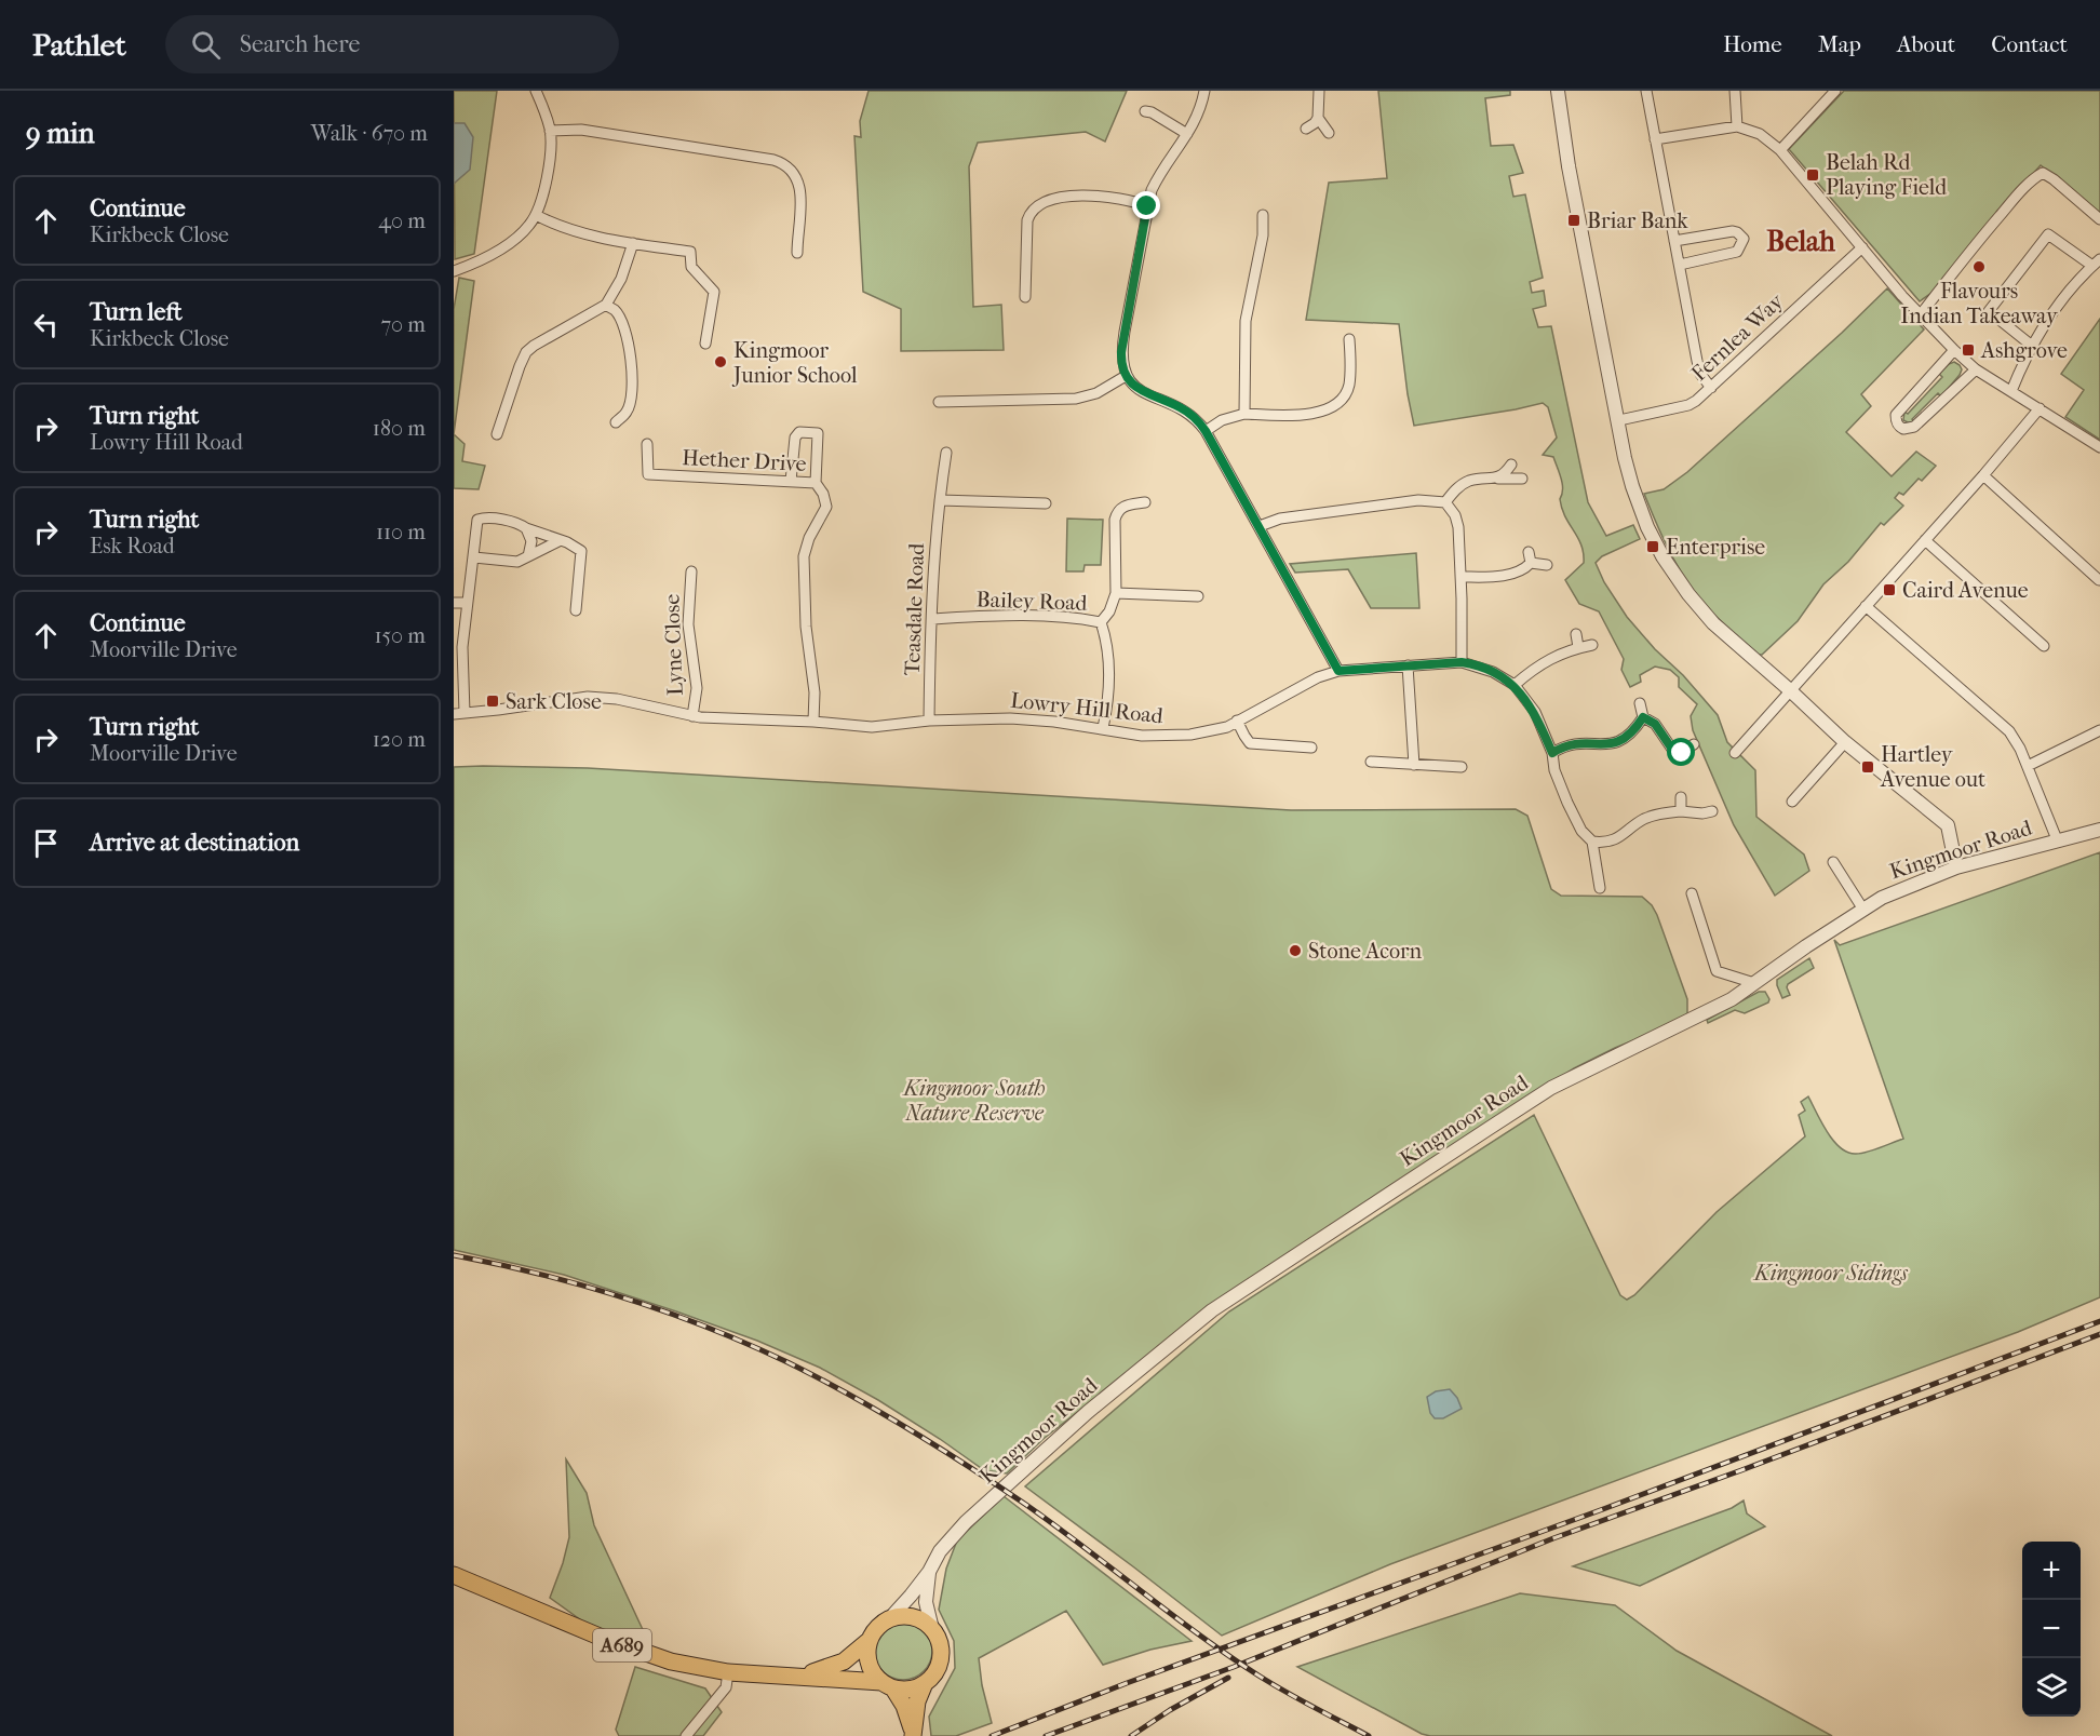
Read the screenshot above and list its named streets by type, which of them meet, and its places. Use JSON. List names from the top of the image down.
{
  "streets": {
    "highway": ["A689"],
    "street": [
      "Fernlea Way",
      "Hether Drive",
      "Bailey Road",
      "Teasdale Road",
      "Lyne Close",
      "Lowry Hill Road",
      "Kingmoor Road"
    ]
  },
  "crossings": [
    ["Hether Drive", "Lowry Hill Road"],
    ["Bailey Road", "Teasdale Road"],
    ["Bailey Road", "Lowry Hill Road"],
    ["Teasdale Road", "Lowry Hill Road"],
    ["Lyne Close", "Lowry Hill Road"],
    ["Kingmoor Road", "A689"]
  ],
  "districts": ["Belah"],
  "parks": ["Kingmoor South Nature Reserve", "Kingmoor Sidings"],
  "places": {
    "transit": [
      "Belah Rd Playing Field",
      "Briar Bank",
      "Ashgrove",
      "Enterprise",
      "Caird Avenue",
      "Sark Close",
      "Hartley Avenue out"
    ],
    "other": ["Flavours Indian Takeaway", "Kingmoor Junior School", "Stone Acorn"]
  },
  "page": {
    "header": "Pathlet",
    "search": "Search here",
    "nav": [
      "Home",
      "Map",
      "About",
      "Contact"
    ],
    "heading": ["9 min", "Walk · 670 m"],
    "list": [
      ["Continue", "Kirkbeck Close", "40 m"],
      ["Turn left", "Kirkbeck Close", "70 m"],
      ["Turn right", "Lowry Hill Road", "180 m"],
      ["Turn right", "Esk Road", "110 m"],
      ["Continue", "Moorville Drive", "150 m"],
      ["Turn right", "Moorville Drive", "120 m"],
      "Arrive at destination"
    ],
    "map_buttons": ["+", "−"]
  }
}
